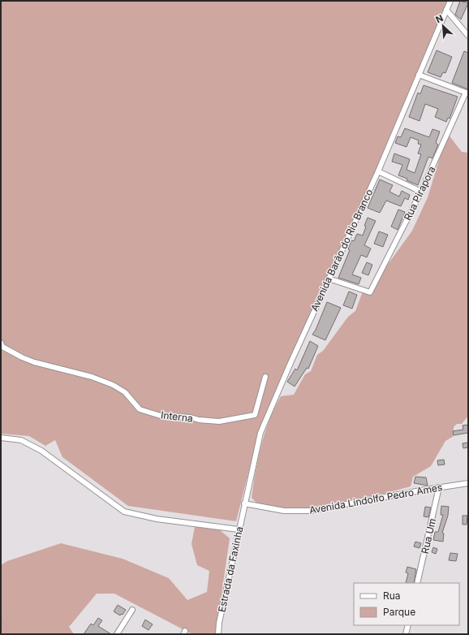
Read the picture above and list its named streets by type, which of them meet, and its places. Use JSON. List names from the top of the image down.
{
  "streets": {
    "street": [
      "Rua Pirapora",
      "Avenida Barão do Rio Branco",
      "Interna",
      "Avenida Lindolfo Pedro Ames",
      "Rua Um",
      "Estrada da Faxinha"
    ]
  },
  "crossings": [
    ["Rua Pirapora", "Avenida Barão do Rio Branco"],
    ["Avenida Barão do Rio Branco", "Avenida Lindolfo Pedro Ames"],
    ["Avenida Barão do Rio Branco", "Estrada da Faxinha"],
    ["Avenida Lindolfo Pedro Ames", "Rua Um"],
    ["Avenida Lindolfo Pedro Ames", "Estrada da Faxinha"]
  ],
  "legend": ["Rua", "Parque"],
  "north": "top left"
}
